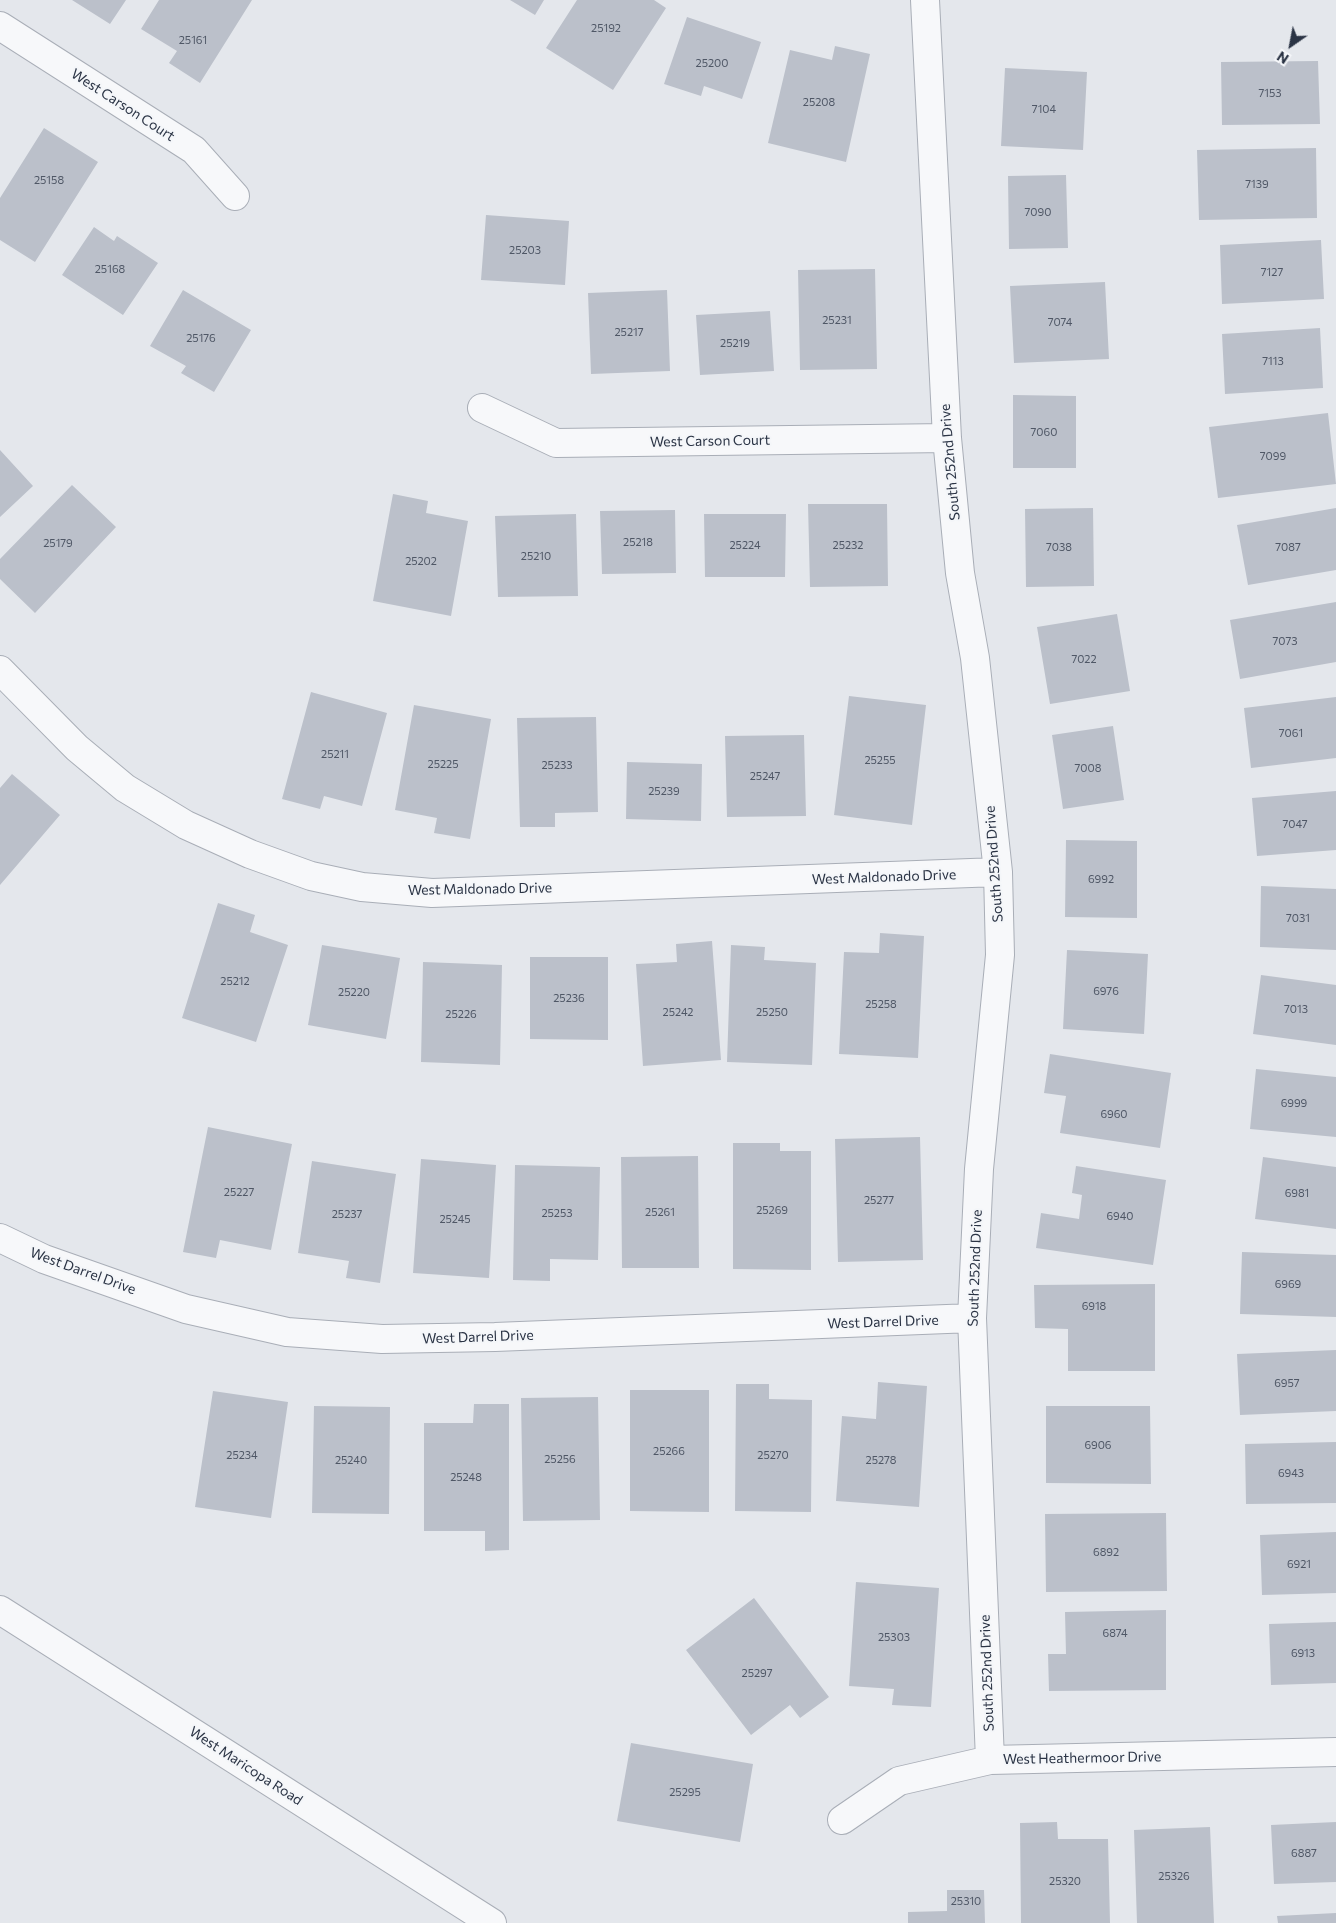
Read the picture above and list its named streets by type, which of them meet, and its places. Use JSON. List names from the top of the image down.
{
  "streets": {
    "street": [
      "West Carson Court",
      "South 252nd Drive",
      "West Maldonado Drive",
      "West Darrel Drive",
      "West Heathermoor Drive",
      "West Maricopa Road"
    ]
  },
  "crossings": [
    ["West Carson Court", "South 252nd Drive"],
    ["South 252nd Drive", "West Maldonado Drive"],
    ["South 252nd Drive", "West Darrel Drive"],
    ["South 252nd Drive", "West Heathermoor Drive"]
  ],
  "house_numbers": [
    "25192",
    "25161",
    "25200",
    "7153",
    "25208",
    "7104",
    "25158",
    "7139",
    "7090",
    "25203",
    "25168",
    "7127",
    "25231",
    "7074",
    "25217",
    "25176",
    "25219",
    "7113",
    "7060",
    "7099",
    "25218",
    "25179",
    "25224",
    "25232",
    "7038",
    "7087",
    "25210",
    "25202",
    "7073",
    "7022",
    "7061",
    "25211",
    "25255",
    "25225",
    "25233",
    "7008",
    "25247",
    "25239",
    "7047",
    "6992",
    "7031",
    "25212",
    "6976",
    "25220",
    "25236",
    "25258",
    "7013",
    "25242",
    "25250",
    "25226",
    "6999",
    "6960",
    "25227",
    "6981",
    "25277",
    "25269",
    "25261",
    "25253",
    "25237",
    "6940",
    "25245",
    "6969",
    "6918",
    "6957",
    "6906",
    "25266",
    "25234",
    "25270",
    "25256",
    "25240",
    "25278",
    "6943",
    "25248",
    "6892",
    "6921",
    "6874",
    "25303",
    "6913",
    "25297",
    "25295",
    "6887",
    "25326",
    "25320",
    "25310"
  ],
  "north": "bottom left"
}
